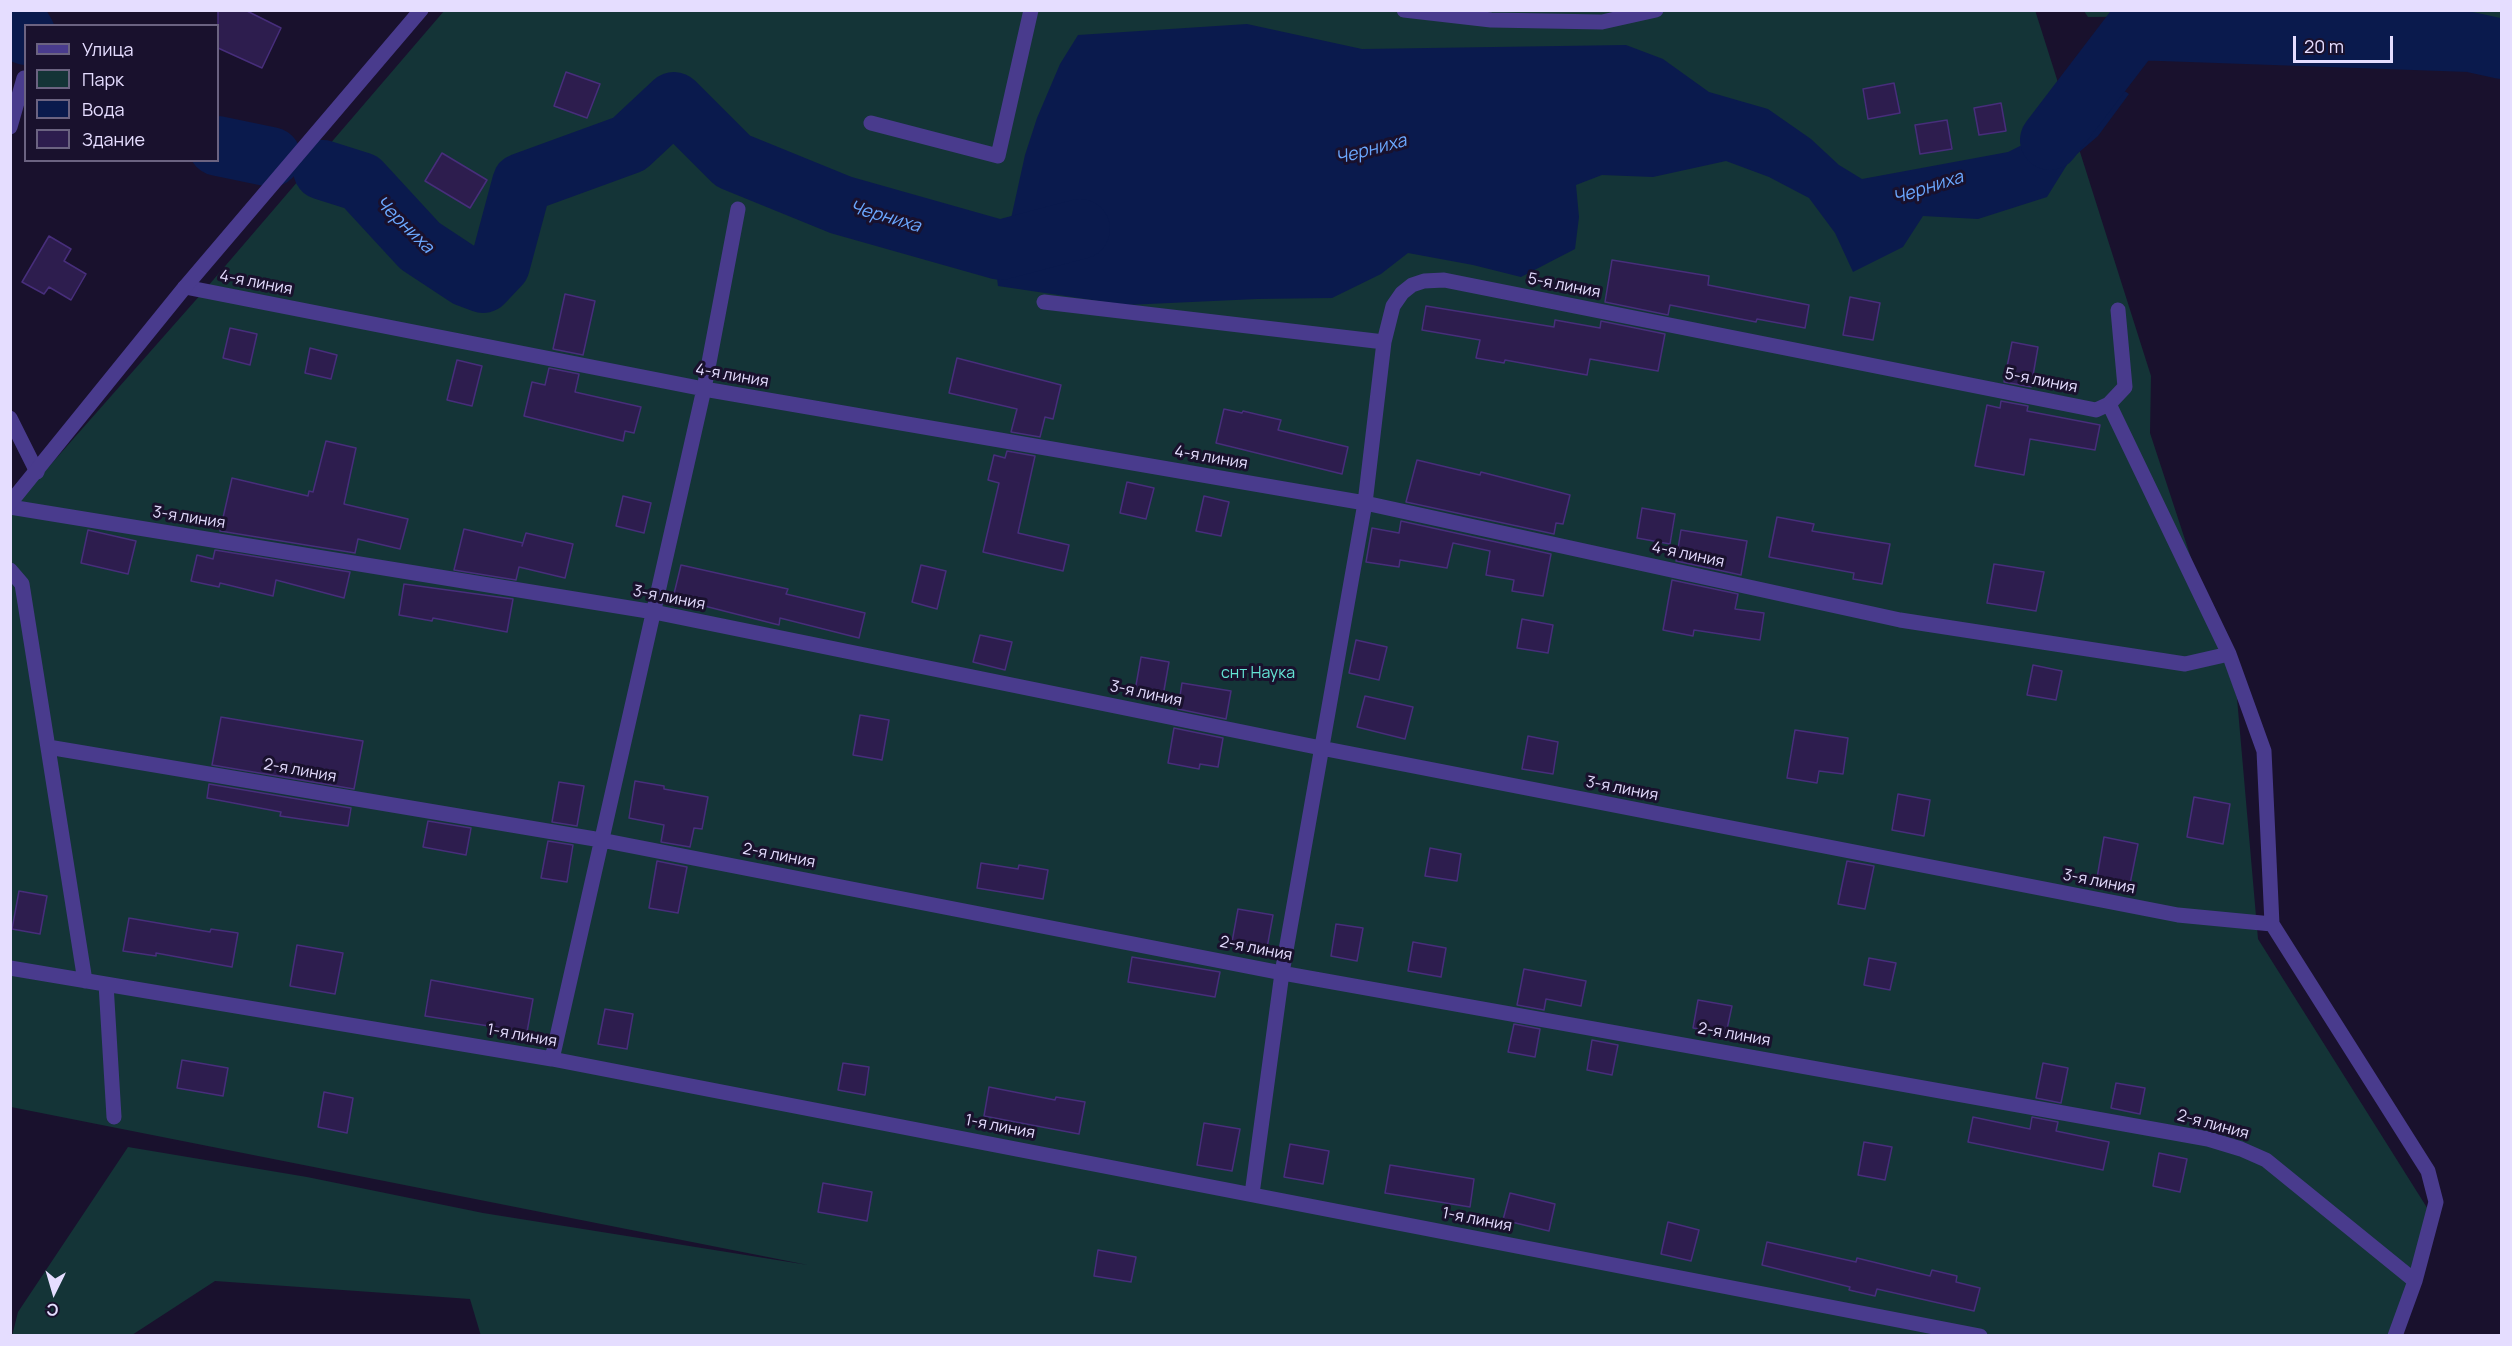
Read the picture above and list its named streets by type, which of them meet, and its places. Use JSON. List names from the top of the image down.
{
  "streets": {
    "street": [
      "4-я линия",
      "5-я линия",
      "3-я линия",
      "2-я линия",
      "1-я линия"
    ]
  },
  "crossings": [
    ["4-я линия", "5-я линия"],
    ["5-я линия", "3-я линия"],
    ["5-я линия", "2-я линия"],
    ["5-я линия", "1-я линия"]
  ],
  "water": ["Черниха"],
  "parks": ["снт Наука"],
  "legend": [
    "Улица",
    "Парк",
    "Вода",
    "Здание"
  ],
  "scale_bar": "20 m",
  "north": "bottom"
}
